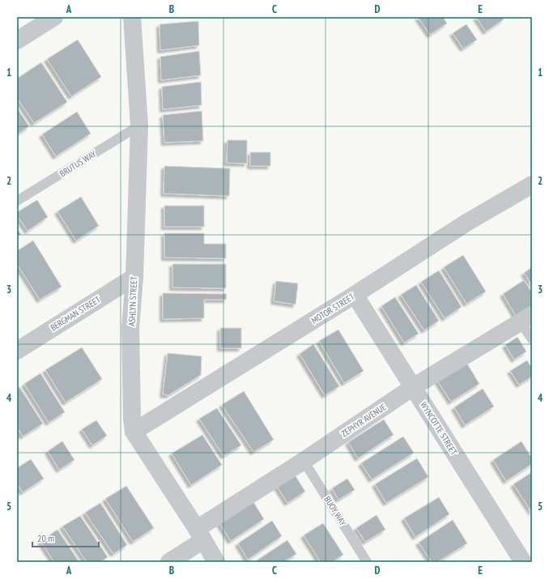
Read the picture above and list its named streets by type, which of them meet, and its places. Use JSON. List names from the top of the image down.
{
  "streets": {
    "street": [
      "ASHLYN STREET",
      "MOTOR STREET",
      "BERGMAN STREET",
      "ZEPHYR AVENUE",
      "WYNCOTTE STREET"
    ],
    "lane": ["BRUTUS WAY", "BUOY WAY"]
  },
  "crossings": [
    ["BRUTUS WAY", "ASHLYN STREET"],
    ["ASHLYN STREET", "MOTOR STREET"],
    ["ASHLYN STREET", "BERGMAN STREET"],
    ["ASHLYN STREET", "ZEPHYR AVENUE"],
    ["MOTOR STREET", "WYNCOTTE STREET"],
    ["ZEPHYR AVENUE", "WYNCOTTE STREET"],
    ["ZEPHYR AVENUE", "BUOY WAY"]
  ],
  "scale_bar": "20 m",
  "grid": {
    "columns": [
      "A",
      "B",
      "C",
      "D",
      "E"
    ],
    "rows": [
      "1",
      "2",
      "3",
      "4",
      "5"
    ]
  }
}
